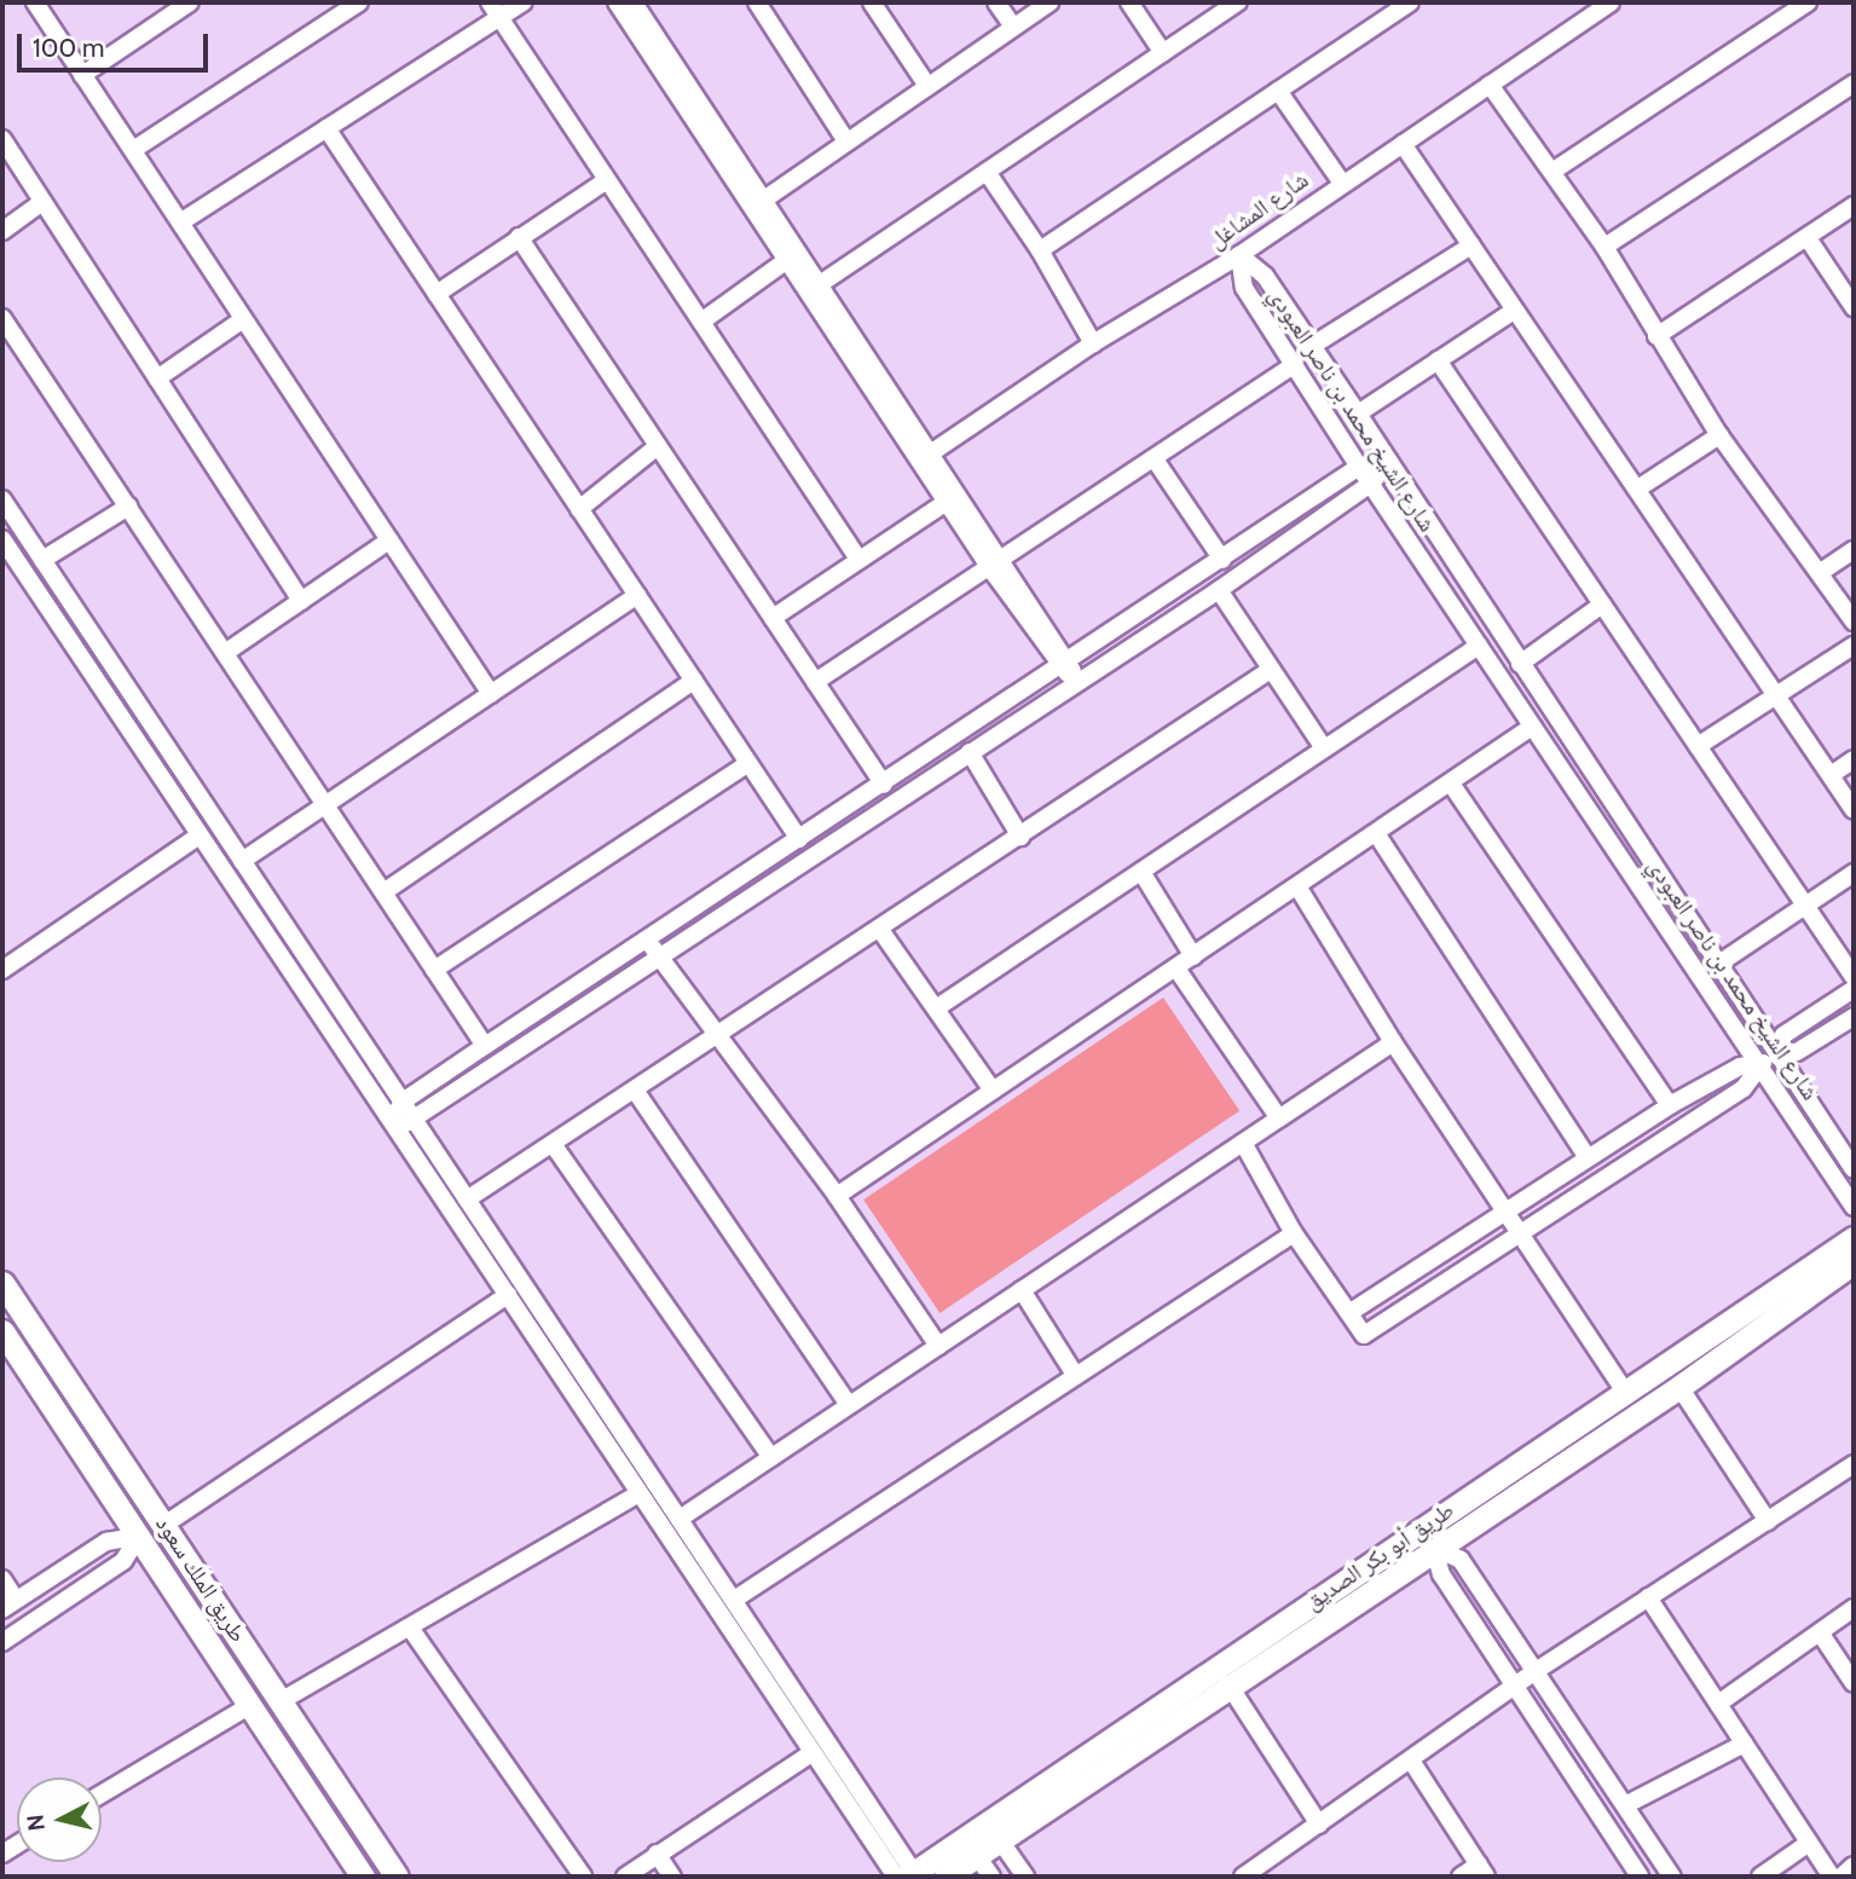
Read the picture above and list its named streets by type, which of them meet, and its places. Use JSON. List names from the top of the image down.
{
  "streets": {
    "main road": ["طريق أبو بكر الصديق", "طريق الملك سعود"],
    "street": ["شارع المشاغل", "شارع الشيخ محمد بن ناصر العبودي"]
  },
  "crossings": [
    ["شارع المشاغل", "شارع الشيخ محمد بن ناصر العبودي"]
  ],
  "scale_bar": "100 m",
  "north": "left"
}
